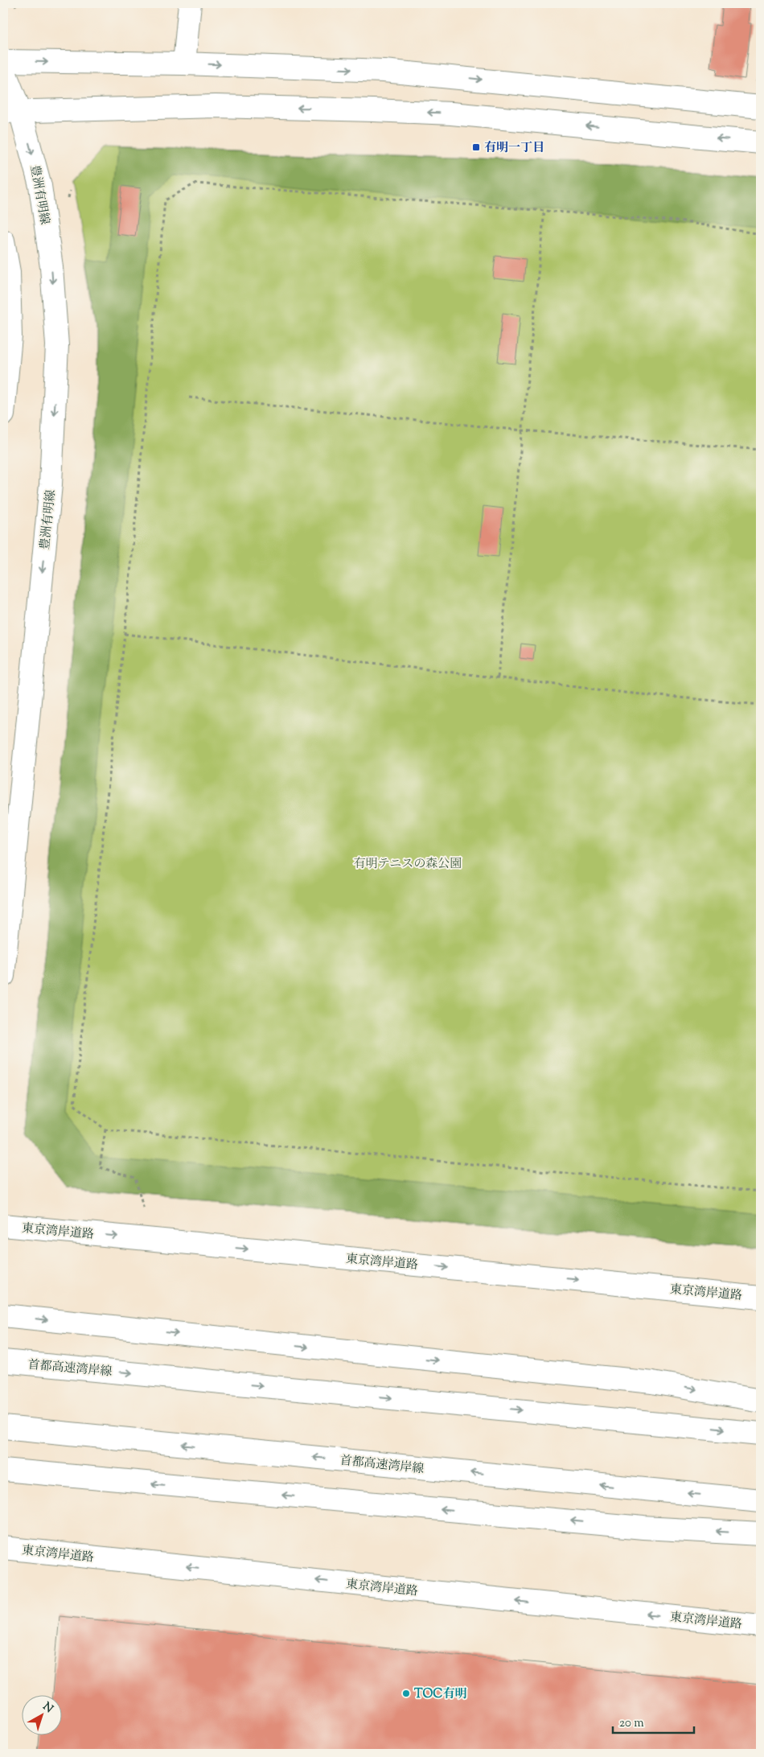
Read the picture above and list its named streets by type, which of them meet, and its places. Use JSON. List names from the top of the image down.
{
  "streets": {
    "main road": ["豊洲有明線", "東京湾岸道路", "首都高速湾岸線"]
  },
  "one_way": ["豊洲有明線"],
  "parks": ["有明テニスの森公園"],
  "places": {
    "transit": ["有明一丁目"],
    "other": ["TOC有明"]
  },
  "scale_bar": "20 m",
  "north": "top right"
}
